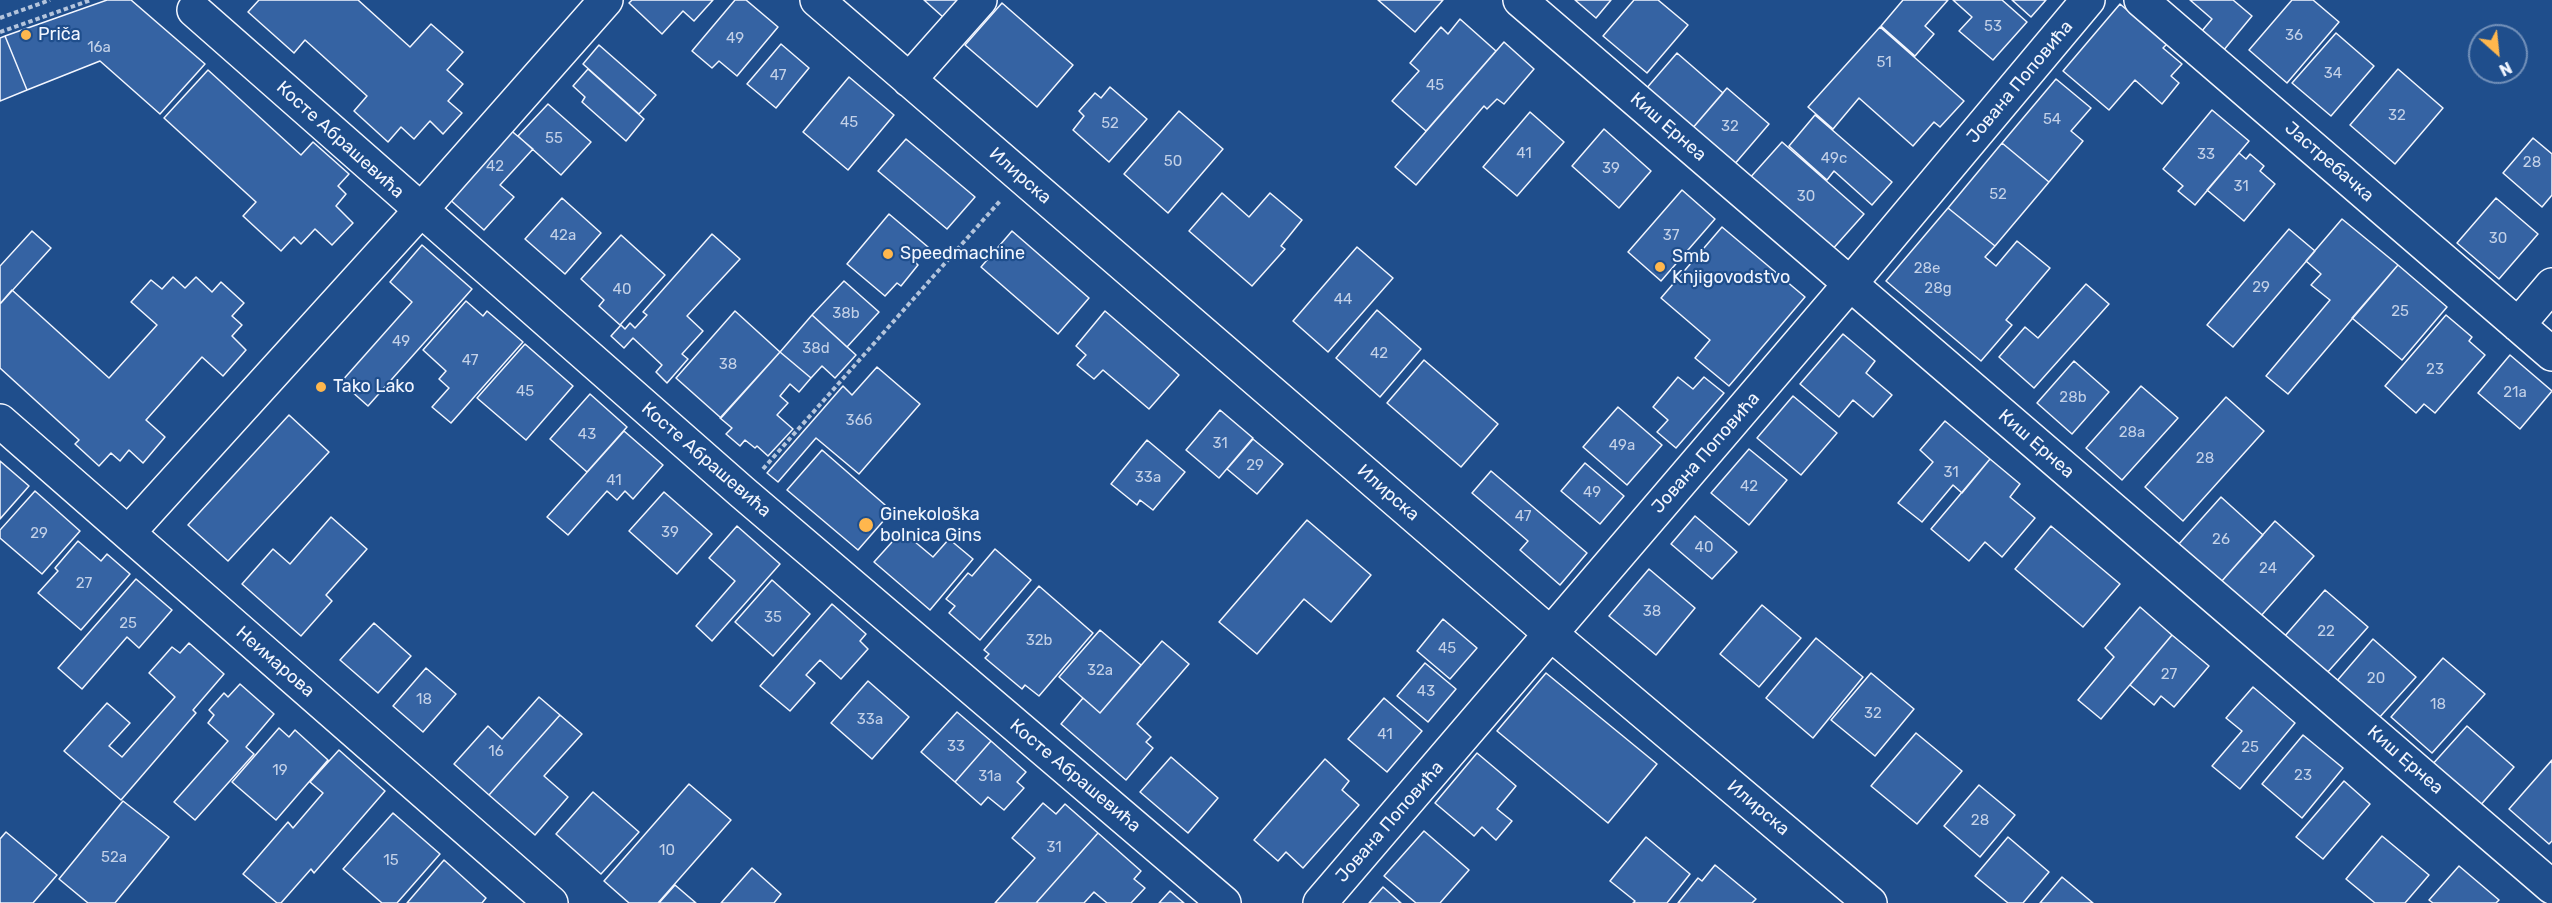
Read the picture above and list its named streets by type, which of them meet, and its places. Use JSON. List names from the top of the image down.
{
  "streets": {
    "street": [
      "Јована Поповића",
      "Киш Ернеа",
      "Косте Абрашевића",
      "Јастребачка",
      "Илирска",
      "Неимарова"
    ]
  },
  "crossings": [
    ["Јована Поповића", "Киш Ернеа"],
    ["Јована Поповића", "Илирска"]
  ],
  "places": [
    "Priča",
    "Speedmachine",
    "Smb Knjigovodstvo",
    "Tako Lako",
    "Ginekološka bolnica Gins"
  ],
  "house_numbers": [
    "53",
    "36",
    "49",
    "16a",
    "51",
    "34",
    "47",
    "45",
    "32",
    "54",
    "45",
    "52",
    "32",
    "55",
    "41",
    "33",
    "49c",
    "50",
    "28",
    "42",
    "39",
    "31",
    "52",
    "30",
    "42a",
    "37",
    "30",
    "28e",
    "29",
    "28g",
    "40",
    "44",
    "25",
    "38b",
    "49",
    "38d",
    "42",
    "47",
    "38",
    "23",
    "45",
    "21a",
    "28b",
    "36б",
    "28a",
    "43",
    "31",
    "49a",
    "28",
    "29",
    "31",
    "33a",
    "41",
    "42",
    "49",
    "47",
    "39",
    "29",
    "26",
    "40",
    "24",
    "27",
    "38",
    "35",
    "25",
    "22",
    "32b",
    "45",
    "32a",
    "27",
    "20",
    "43",
    "18",
    "18",
    "32",
    "33a",
    "41",
    "33",
    "25",
    "16",
    "19",
    "23",
    "31a",
    "28",
    "31",
    "10",
    "52a",
    "15"
  ],
  "north": "bottom right"
}
